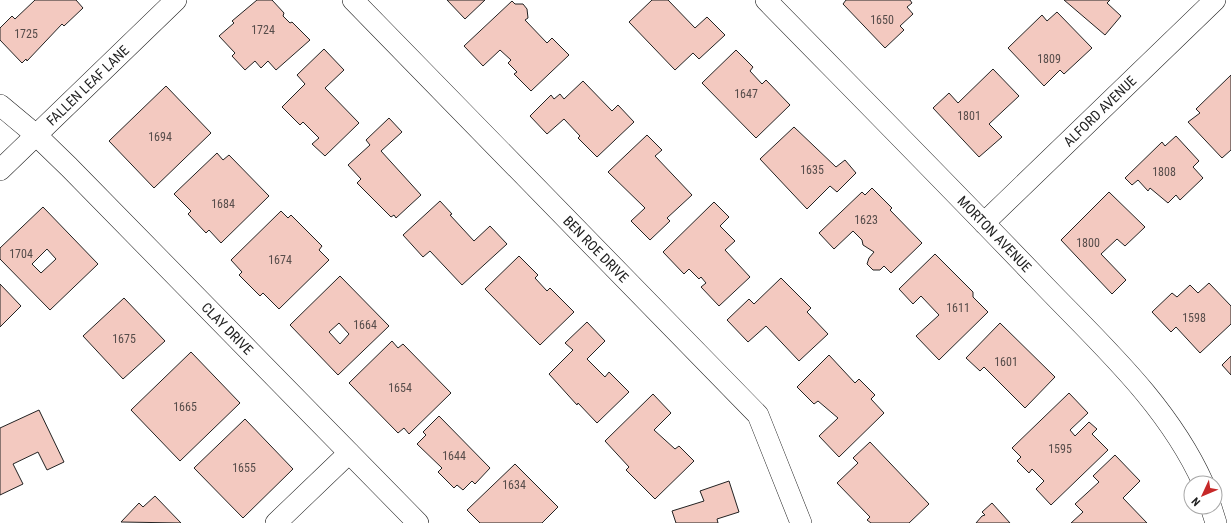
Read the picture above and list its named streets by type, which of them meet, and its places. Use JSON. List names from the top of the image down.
{
  "streets": {
    "street": [
      "FALLEN LEAF LANE",
      "ALFORD AVENUE",
      "MORTON AVENUE",
      "BEN ROE DRIVE",
      "CLAY DRIVE"
    ]
  },
  "crossings": [
    ["FALLEN LEAF LANE", "CLAY DRIVE"],
    ["ALFORD AVENUE", "MORTON AVENUE"]
  ],
  "house_numbers": [
    "1650",
    "1724",
    "1725",
    "1809",
    "1647",
    "1801",
    "1694",
    "1635",
    "1808",
    "1684",
    "1623",
    "1800",
    "1704",
    "1674",
    "1611",
    "1598",
    "1664",
    "1675",
    "1601",
    "1654",
    "1665",
    "1595",
    "1644",
    "1655",
    "1634"
  ],
  "north": "bottom left"
}
